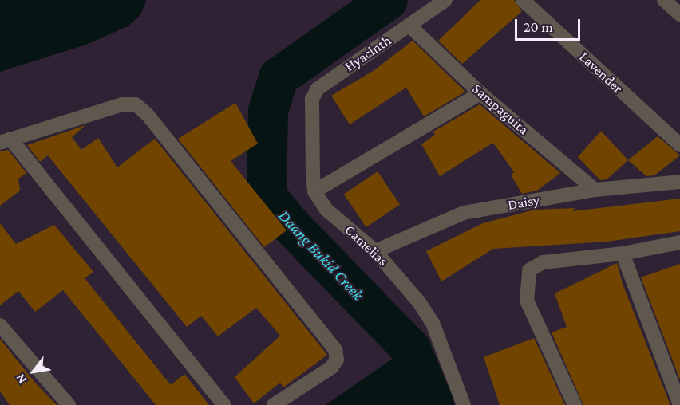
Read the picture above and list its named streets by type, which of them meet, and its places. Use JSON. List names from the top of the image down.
{
  "streets": {
    "street": [
      "Hyacinth",
      "Lavender",
      "Sampaguita",
      "Daisy",
      "Camelias"
    ]
  },
  "crossings": [
    ["Hyacinth", "Sampaguita"],
    ["Hyacinth", "Camelias"],
    ["Sampaguita", "Daisy"],
    ["Daisy", "Camelias"]
  ],
  "water": ["Daang Bukid Creek"],
  "scale_bar": "20 m",
  "north": "bottom left"
}
